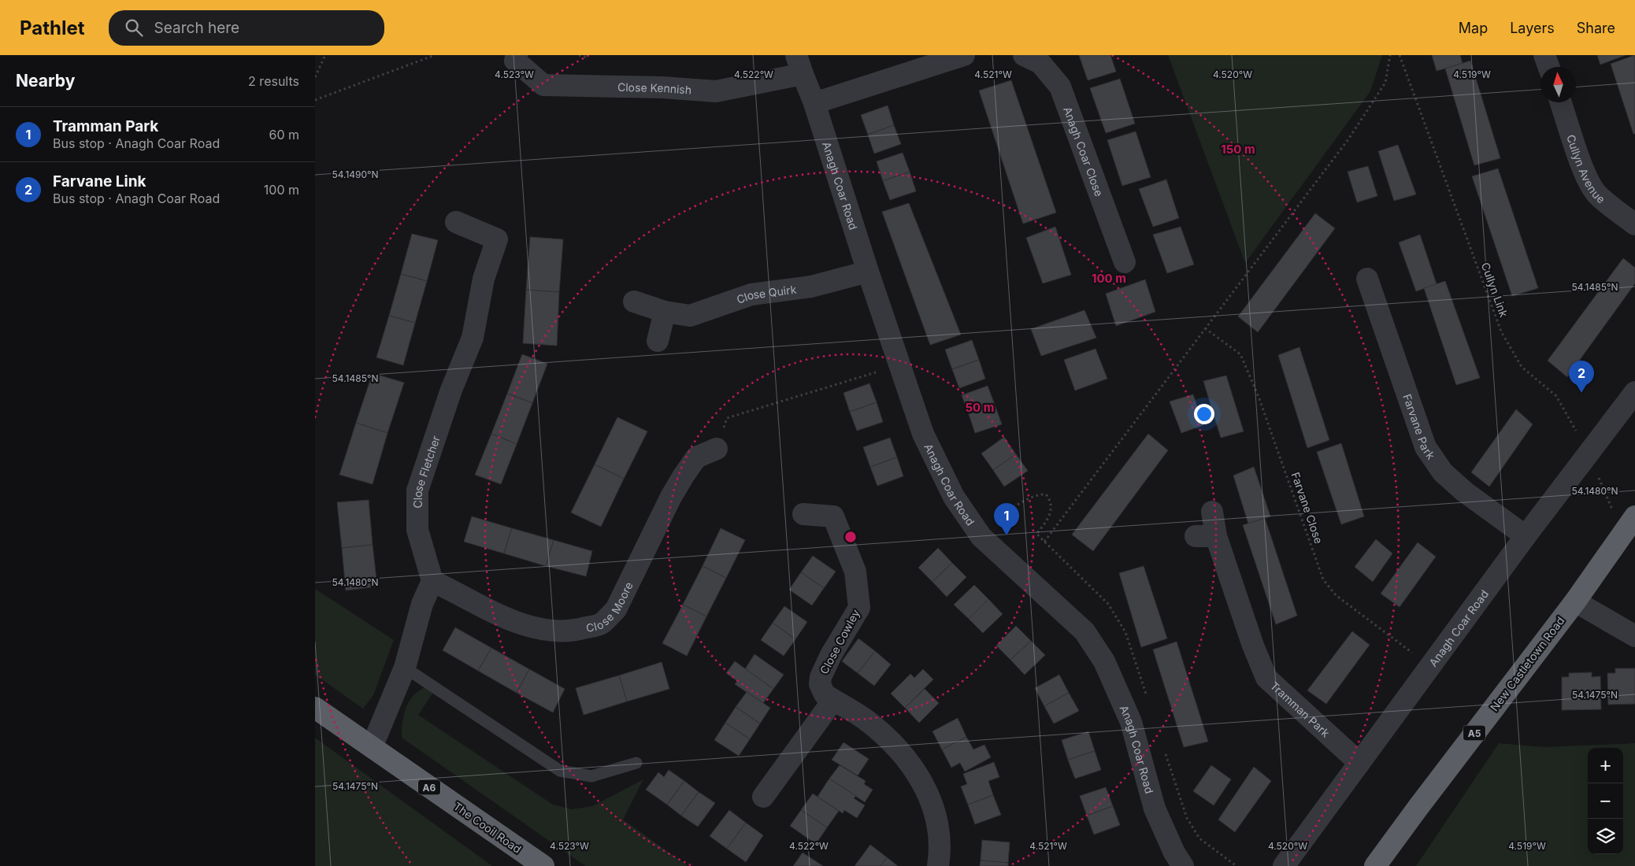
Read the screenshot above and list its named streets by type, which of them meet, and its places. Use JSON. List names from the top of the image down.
{
  "streets": {
    "highway": [
      "New Castletown Road",
      "A5",
      "A6",
      "The Cooil Road"
    ],
    "street": [
      "Close Kennish",
      "Anagh Coar Close",
      "Cullyn Avenue",
      "Anagh Coar Road",
      "Close Quirk",
      "Farvane Park",
      "Close Fletcher",
      "Close Moore",
      "Close Cowley",
      "Tramman Park"
    ],
    "path": ["Cullyn Link", "Farvane Close"]
  },
  "crossings": [
    ["Close Kennish", "Anagh Coar Road"],
    ["Anagh Coar Road", "Cullyn Link"],
    ["Anagh Coar Road", "Close Quirk"],
    ["Anagh Coar Road", "Farvane Park"],
    ["Anagh Coar Road", "Farvane Close"],
    ["Anagh Coar Road", "Tramman Park"],
    ["Close Fletcher", "Close Moore"]
  ],
  "north": "top",
  "page": {
    "header": "Pathlet",
    "search": "Search here",
    "nav": ["Map", "Layers", "Share"],
    "heading": ["Nearby", "2 results"],
    "list": [
      {
        "mark": "1",
        "name": "Tramman Park",
        "note": "Bus stop · Anagh Coar Road",
        "value": "60 m"
      },
      {
        "mark": "2",
        "name": "Farvane Link",
        "note": "Bus stop · Anagh Coar Road",
        "value": "100 m"
      }
    ],
    "pins": ["2", "1"],
    "map_buttons": ["+", "−"]
  },
  "coordinates": [
    "4.523°W",
    "4.522°W",
    "4.521°W",
    "4.520°W",
    "4.519°W",
    "54.1490°N",
    "54.1485°N",
    "54.1480°N",
    "54.1475°N"
  ],
  "rings": ["150 m", "100 m", "50 m"]
}
